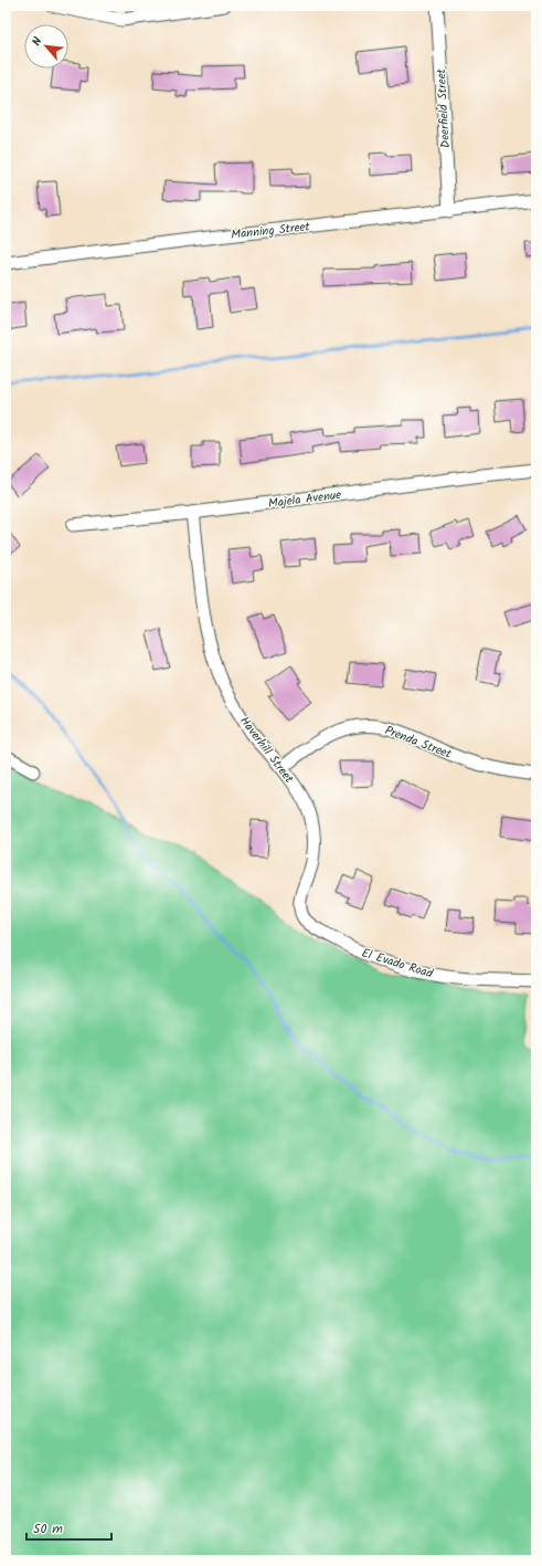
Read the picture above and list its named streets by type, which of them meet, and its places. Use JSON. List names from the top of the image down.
{
  "streets": {
    "street": [
      "Deerfield Street",
      "Manning Street",
      "Majela Avenue",
      "Prenda Street",
      "Haverhill Street",
      "El Evado Road"
    ]
  },
  "crossings": [
    ["Deerfield Street", "Manning Street"],
    ["Majela Avenue", "Haverhill Street"],
    ["Prenda Street", "Haverhill Street"],
    ["Haverhill Street", "El Evado Road"]
  ],
  "scale_bar": "50 m",
  "north": "top left"
}
